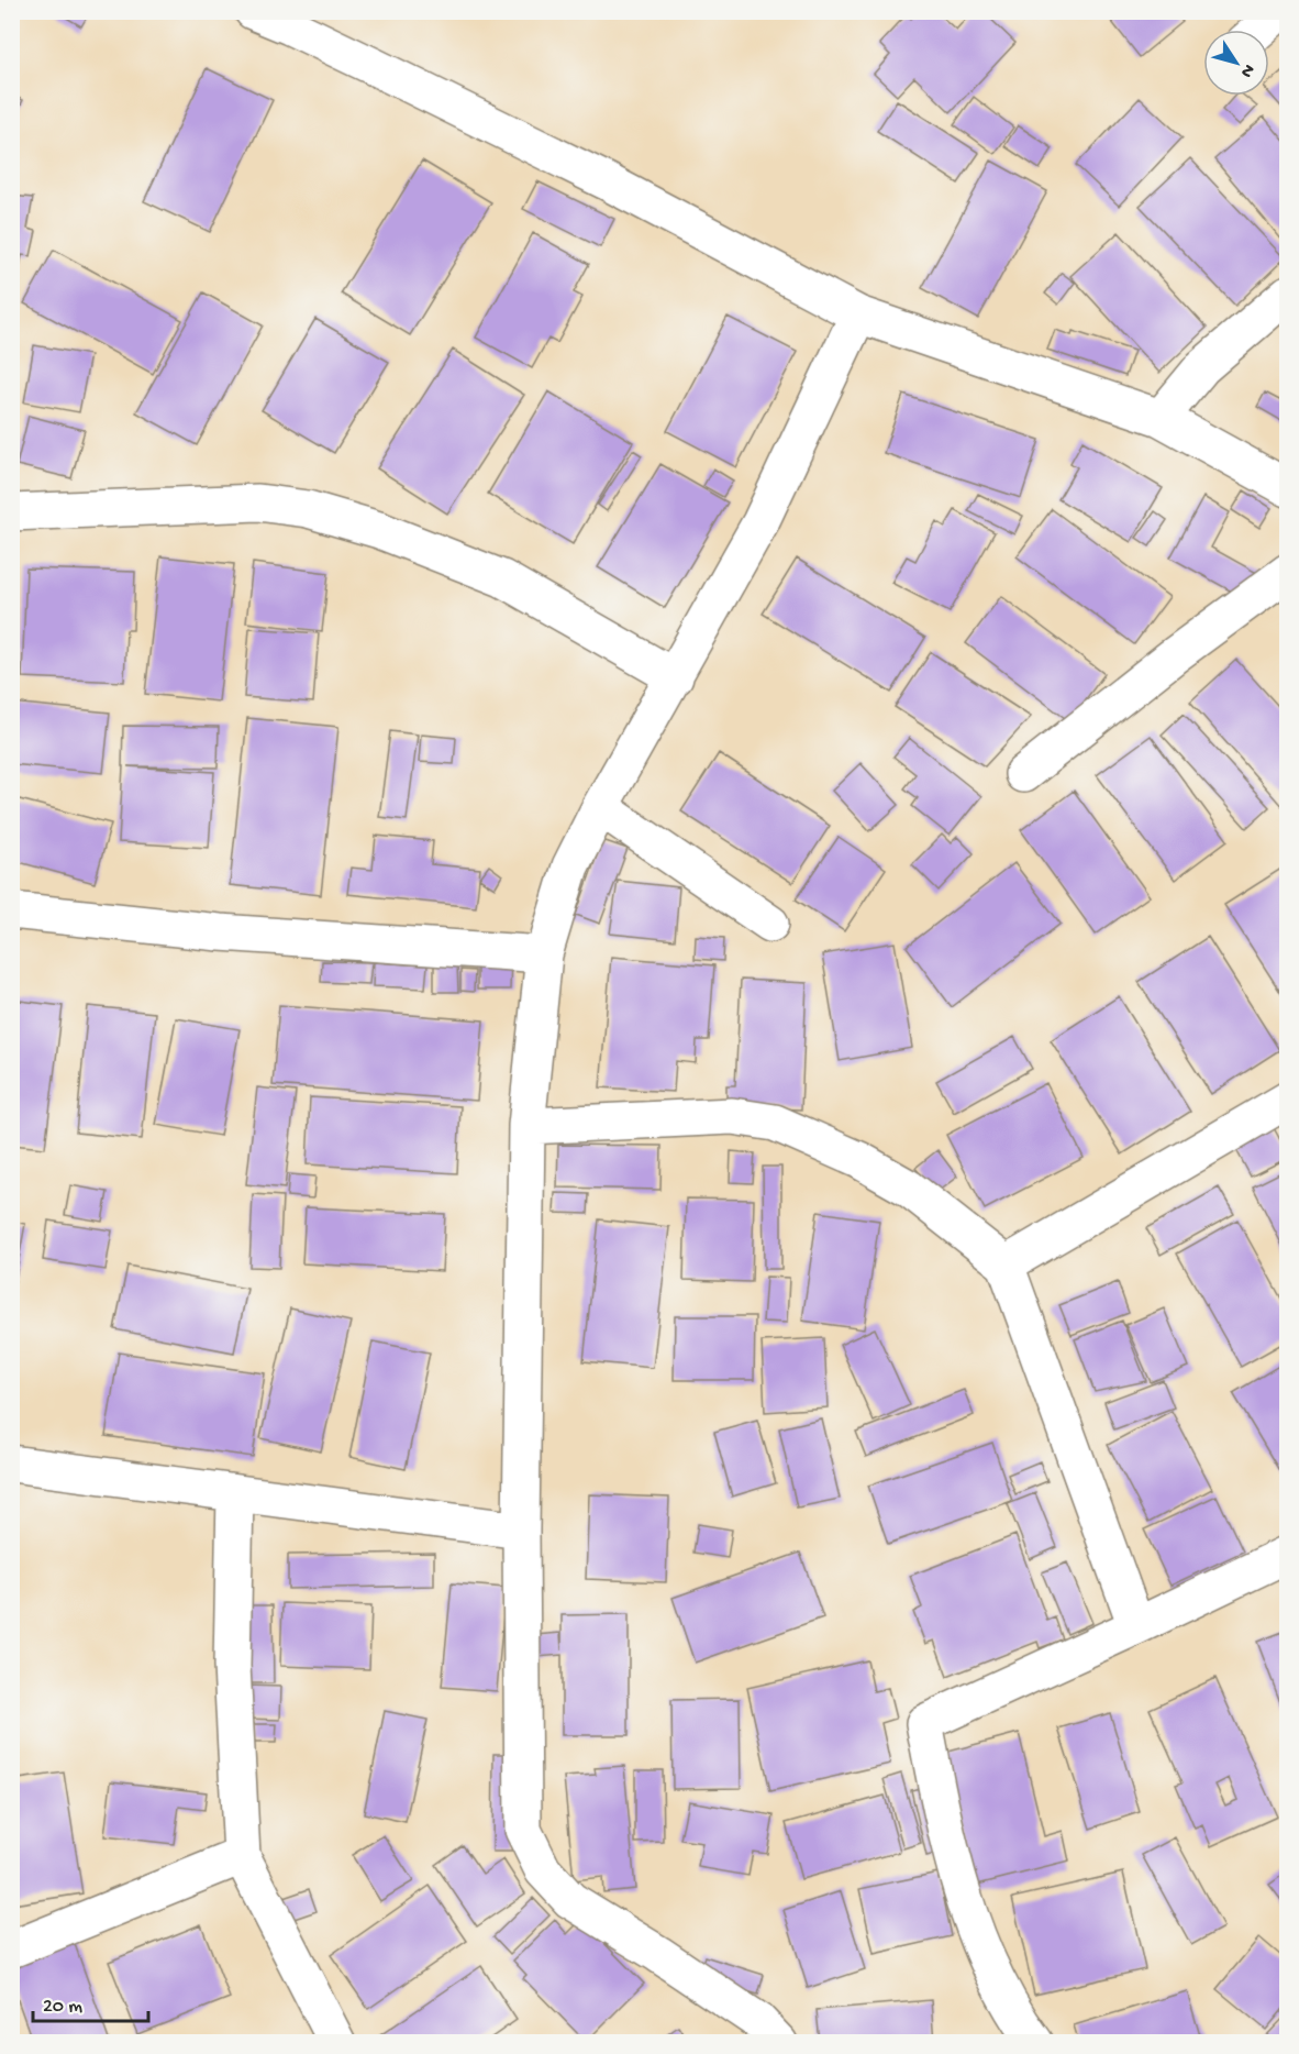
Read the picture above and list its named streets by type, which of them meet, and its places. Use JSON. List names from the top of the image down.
{
  "scale_bar": "20 m",
  "north": "bottom right"
}
